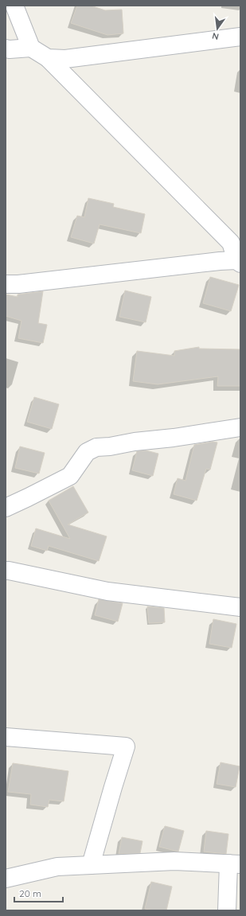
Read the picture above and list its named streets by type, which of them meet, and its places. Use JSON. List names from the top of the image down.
{
  "scale_bar": "20 m",
  "north": "bottom"
}
